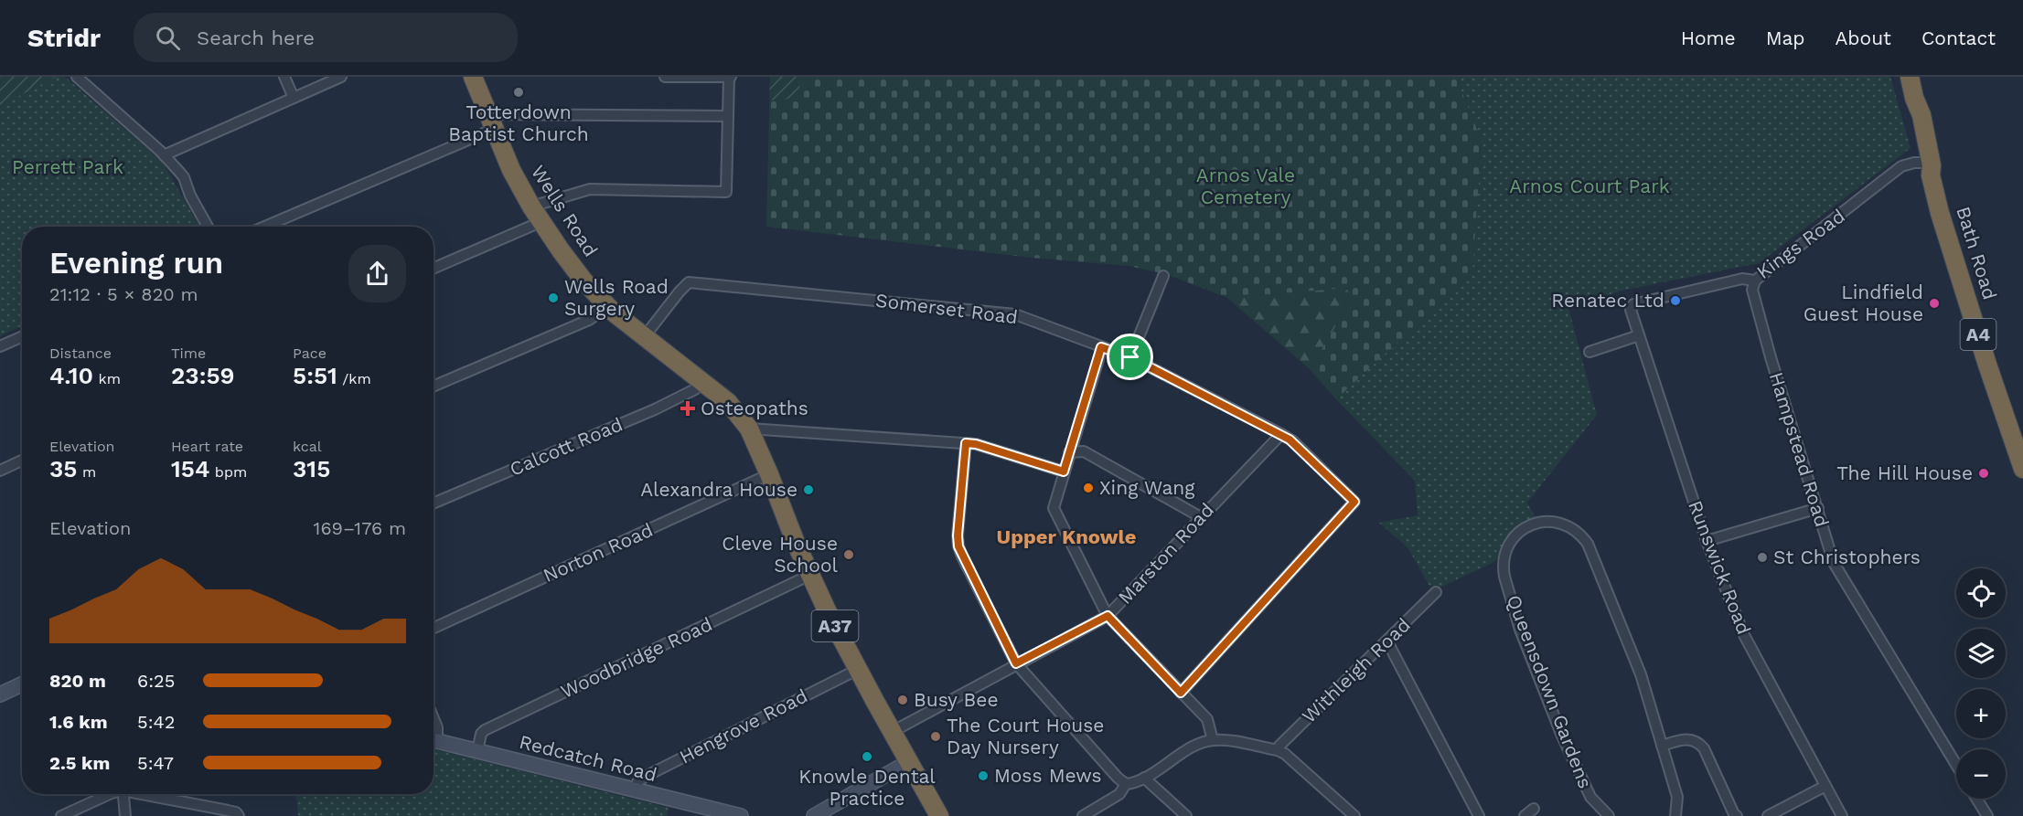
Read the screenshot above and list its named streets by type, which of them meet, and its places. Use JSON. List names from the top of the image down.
{
  "streets": {
    "highway": [
      "Wells Road",
      "Bath Road",
      "A4",
      "A37"
    ],
    "main road": ["Redcatch Road"],
    "street": [
      "Kings Road",
      "Somerset Road",
      "Calcott Road",
      "Hampstead Road",
      "Norton Road",
      "Marston Road",
      "Runswick Road",
      "Woodbridge Road",
      "Withleigh Road",
      "Queensdown Gardens",
      "Hengrove Road"
    ]
  },
  "crossings": [
    ["Wells Road", "Somerset Road"],
    ["Wells Road", "Calcott Road"],
    ["Wells Road", "Norton Road"],
    ["Wells Road", "Marston Road"],
    ["Wells Road", "Woodbridge Road"],
    ["Wells Road", "Hengrove Road"],
    ["Kings Road", "Bath Road"],
    ["Kings Road", "Hampstead Road"],
    ["Kings Road", "Runswick Road"],
    ["Somerset Road", "Marston Road"],
    ["Woodbridge Road", "Redcatch Road"],
    ["Hengrove Road", "Redcatch Road"]
  ],
  "districts": ["Upper Knowle"],
  "parks": ["Perrett Park", "Arnos Vale Cemetery", "Arnos Court Park"],
  "places": {
    "other": [
      "Totterdown Baptist Church",
      "Wells Road Surgery",
      "Renatec Ltd",
      "Lindfield Guest House",
      "The Hill House",
      "Xing Wang",
      "Alexandra House",
      "Cleve House School",
      "St Christophers",
      "Busy Bee",
      "The Court House Day Nursery",
      "Knowle Dental Practice",
      "Moss Mews"
    ],
    "health": ["Osteopaths"]
  },
  "page": {
    "header": "Stridr",
    "search": "Search here",
    "nav": [
      "Home",
      "Map",
      "About",
      "Contact"
    ],
    "heading": ["Evening run", "21:12 · 5 × 820 m"],
    "stats": [
      ["Distance", "4.10 km"],
      ["Time", "23:59"],
      ["Pace", "5:51 /km"],
      ["Elevation", "35 m"],
      ["Heart rate", "154 bpm"],
      ["kcal", "315"]
    ],
    "chart": ["Elevation", "169–176 m"],
    "map_buttons": ["+", "−"],
    "list": [
      {
        "name": "820 m",
        "note": "6:25"
      },
      {
        "name": "1.6 km",
        "note": "5:42"
      },
      {
        "name": "2.5 km",
        "note": "5:47"
      }
    ]
  }
}
